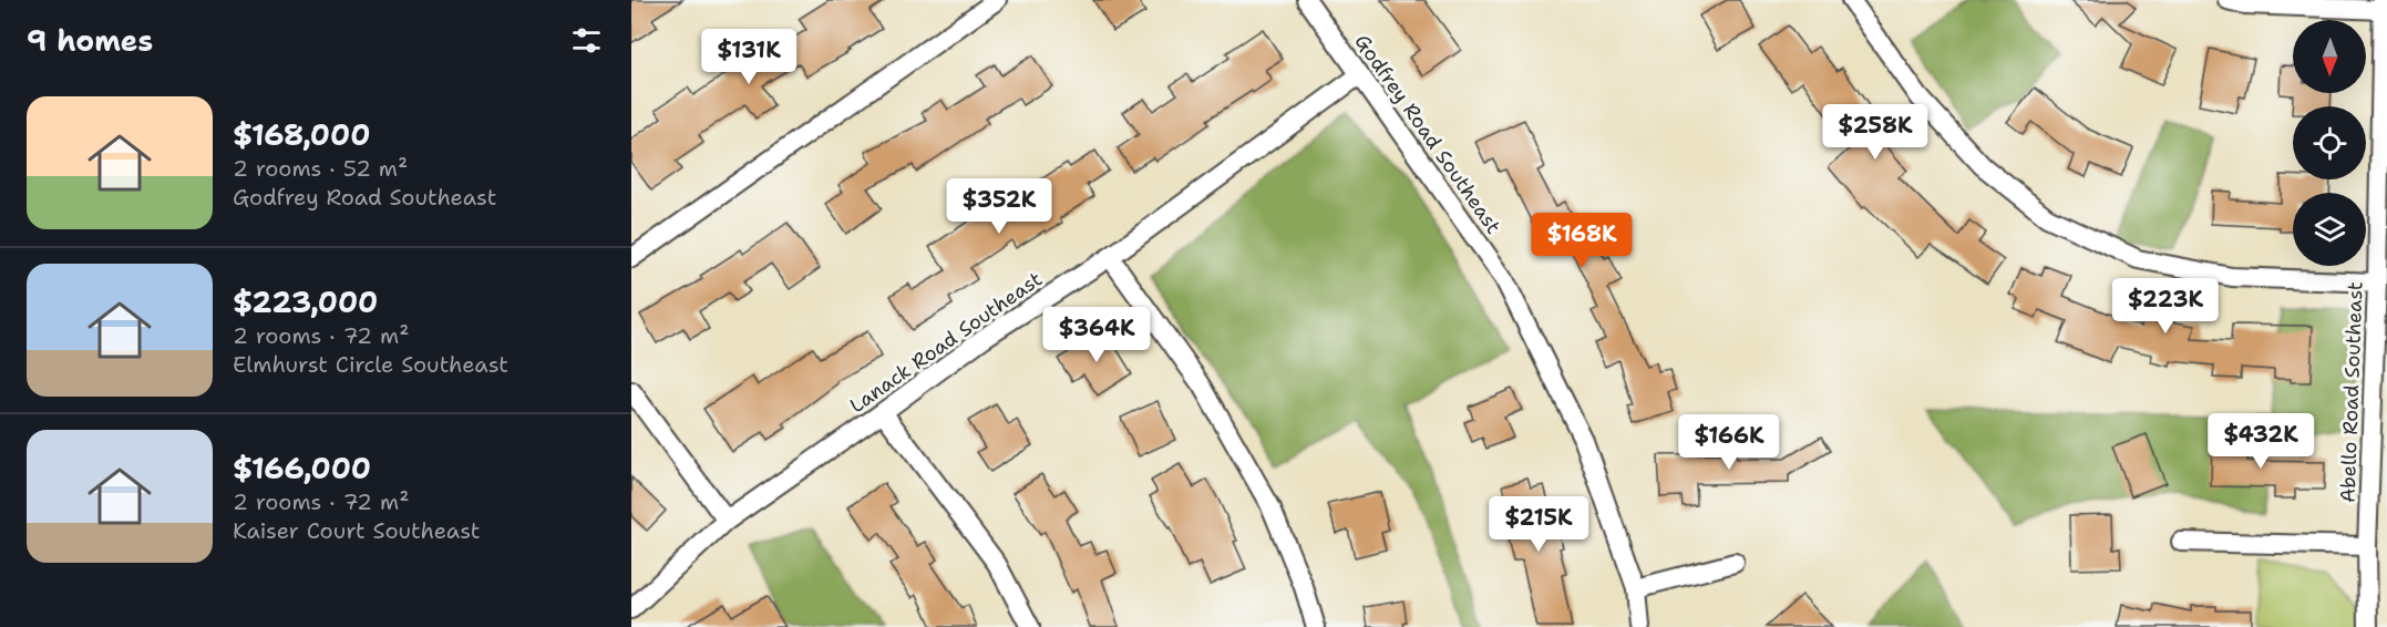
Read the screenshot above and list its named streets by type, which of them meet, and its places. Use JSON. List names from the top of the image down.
{
  "streets": {
    "street": ["Godfrey Road Southeast", "Lanack Road Southeast", "Abello Road Southeast"]
  },
  "crossings": [
    ["Godfrey Road Southeast", "Lanack Road Southeast"]
  ],
  "north": "bottom",
  "page": {
    "heading": "9 homes",
    "price": [
      "$131K",
      "$258K",
      "$352K",
      "$168K",
      "$223K",
      "$364K",
      "$432K",
      "$166K",
      "$215K"
    ],
    "list": [
      {
        "name": "$168,000",
        "note": "2 rooms · 52 m² · Godfrey Road Southeast"
      },
      {
        "name": "$223,000",
        "note": "2 rooms · 72 m² · Elmhurst Circle Southeast"
      },
      {
        "name": "$166,000",
        "note": "2 rooms · 72 m² · Kaiser Court Southeast"
      }
    ]
  }
}
